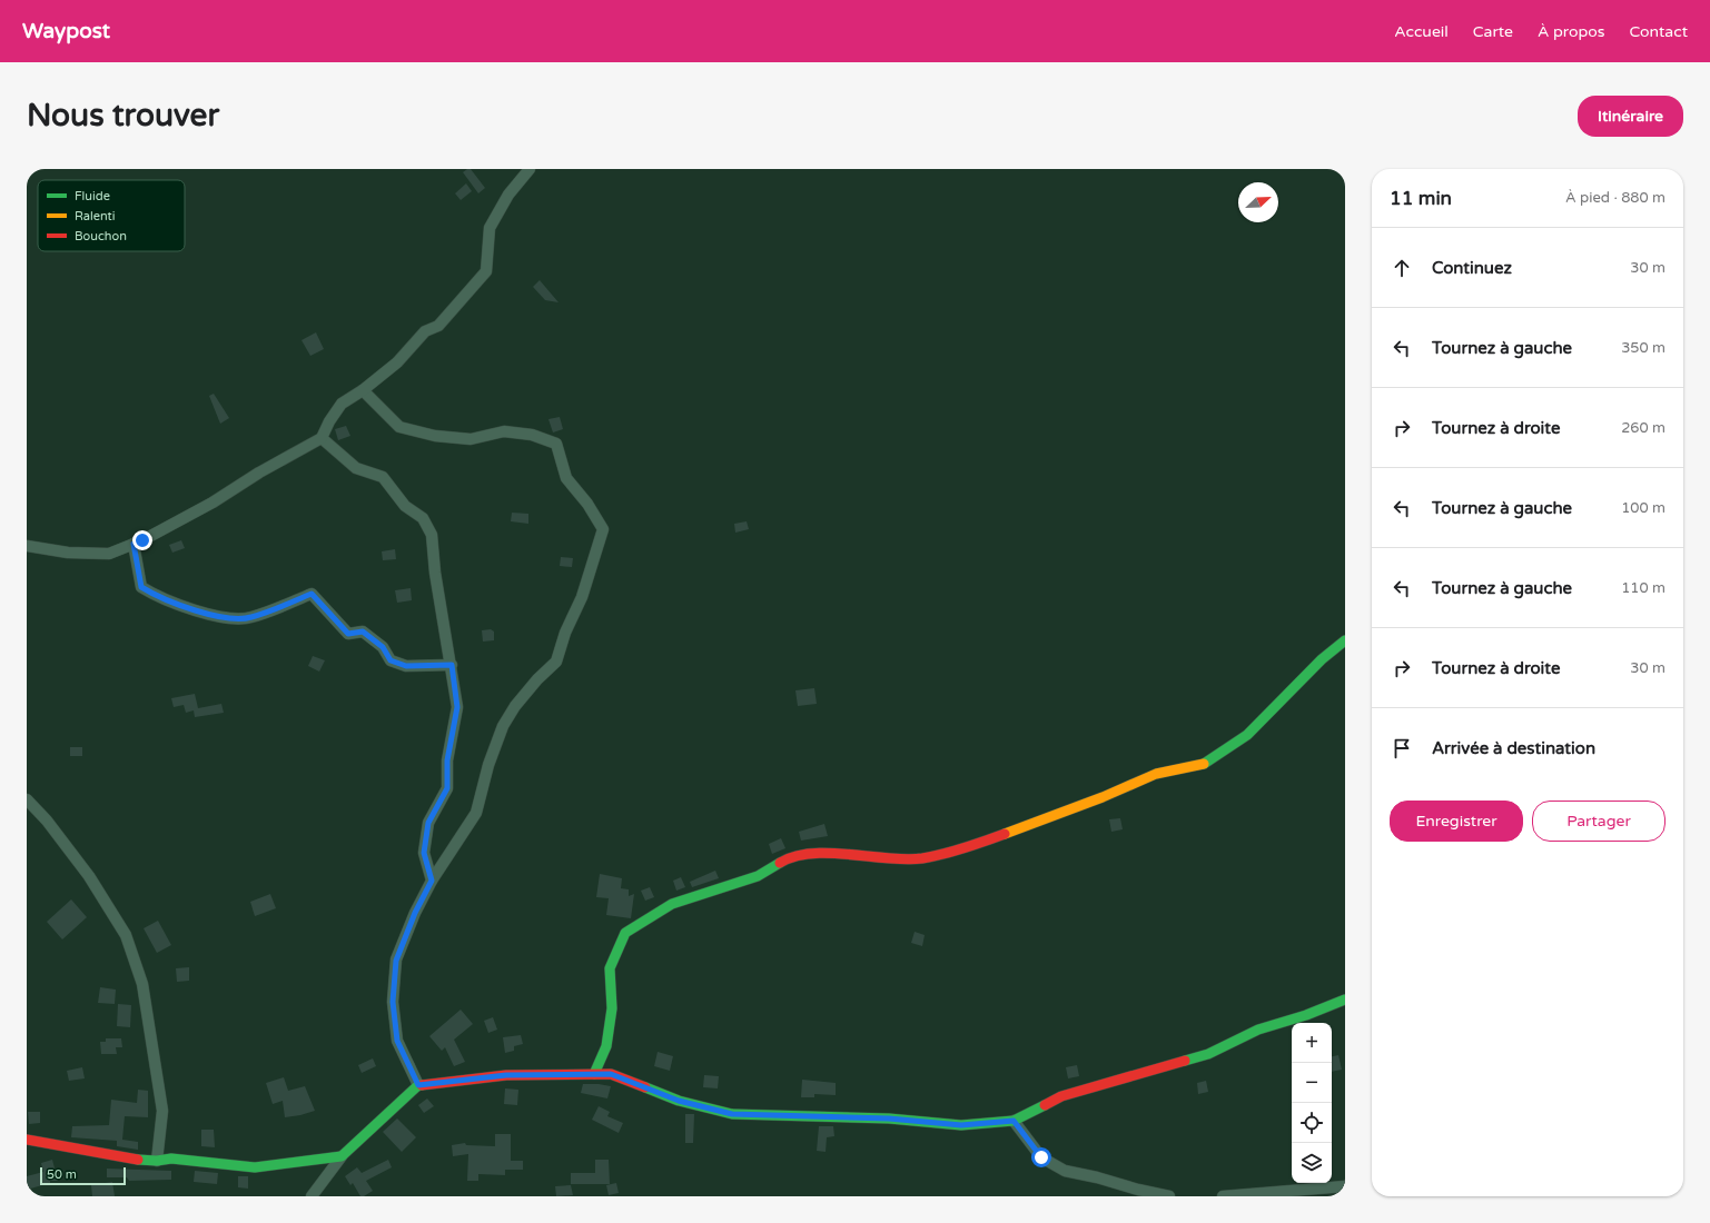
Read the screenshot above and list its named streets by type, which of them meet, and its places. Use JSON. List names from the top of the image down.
{
  "legend": ["Fluide", "Ralenti", "Bouchon"],
  "scale_bar": "50 m",
  "north": "top right",
  "page": {
    "header": "Waypost",
    "nav": [
      "Accueil",
      "Carte",
      "À propos",
      "Contact"
    ],
    "buttons": [
      "Itinéraire",
      ["Enregistrer", "Partager"]
    ],
    "title": "Nous trouver",
    "heading": ["11 min", "À pied · 880 m"],
    "list": [
      ["Continuez", "30 m"],
      ["Tournez à gauche", "350 m"],
      ["Tournez à droite", "260 m"],
      ["Tournez à gauche", "100 m"],
      ["Tournez à gauche", "110 m"],
      ["Tournez à droite", "30 m"],
      "Arrivée à destination"
    ],
    "map_buttons": ["+", "−"],
    "scale": "50 m"
  }
}
